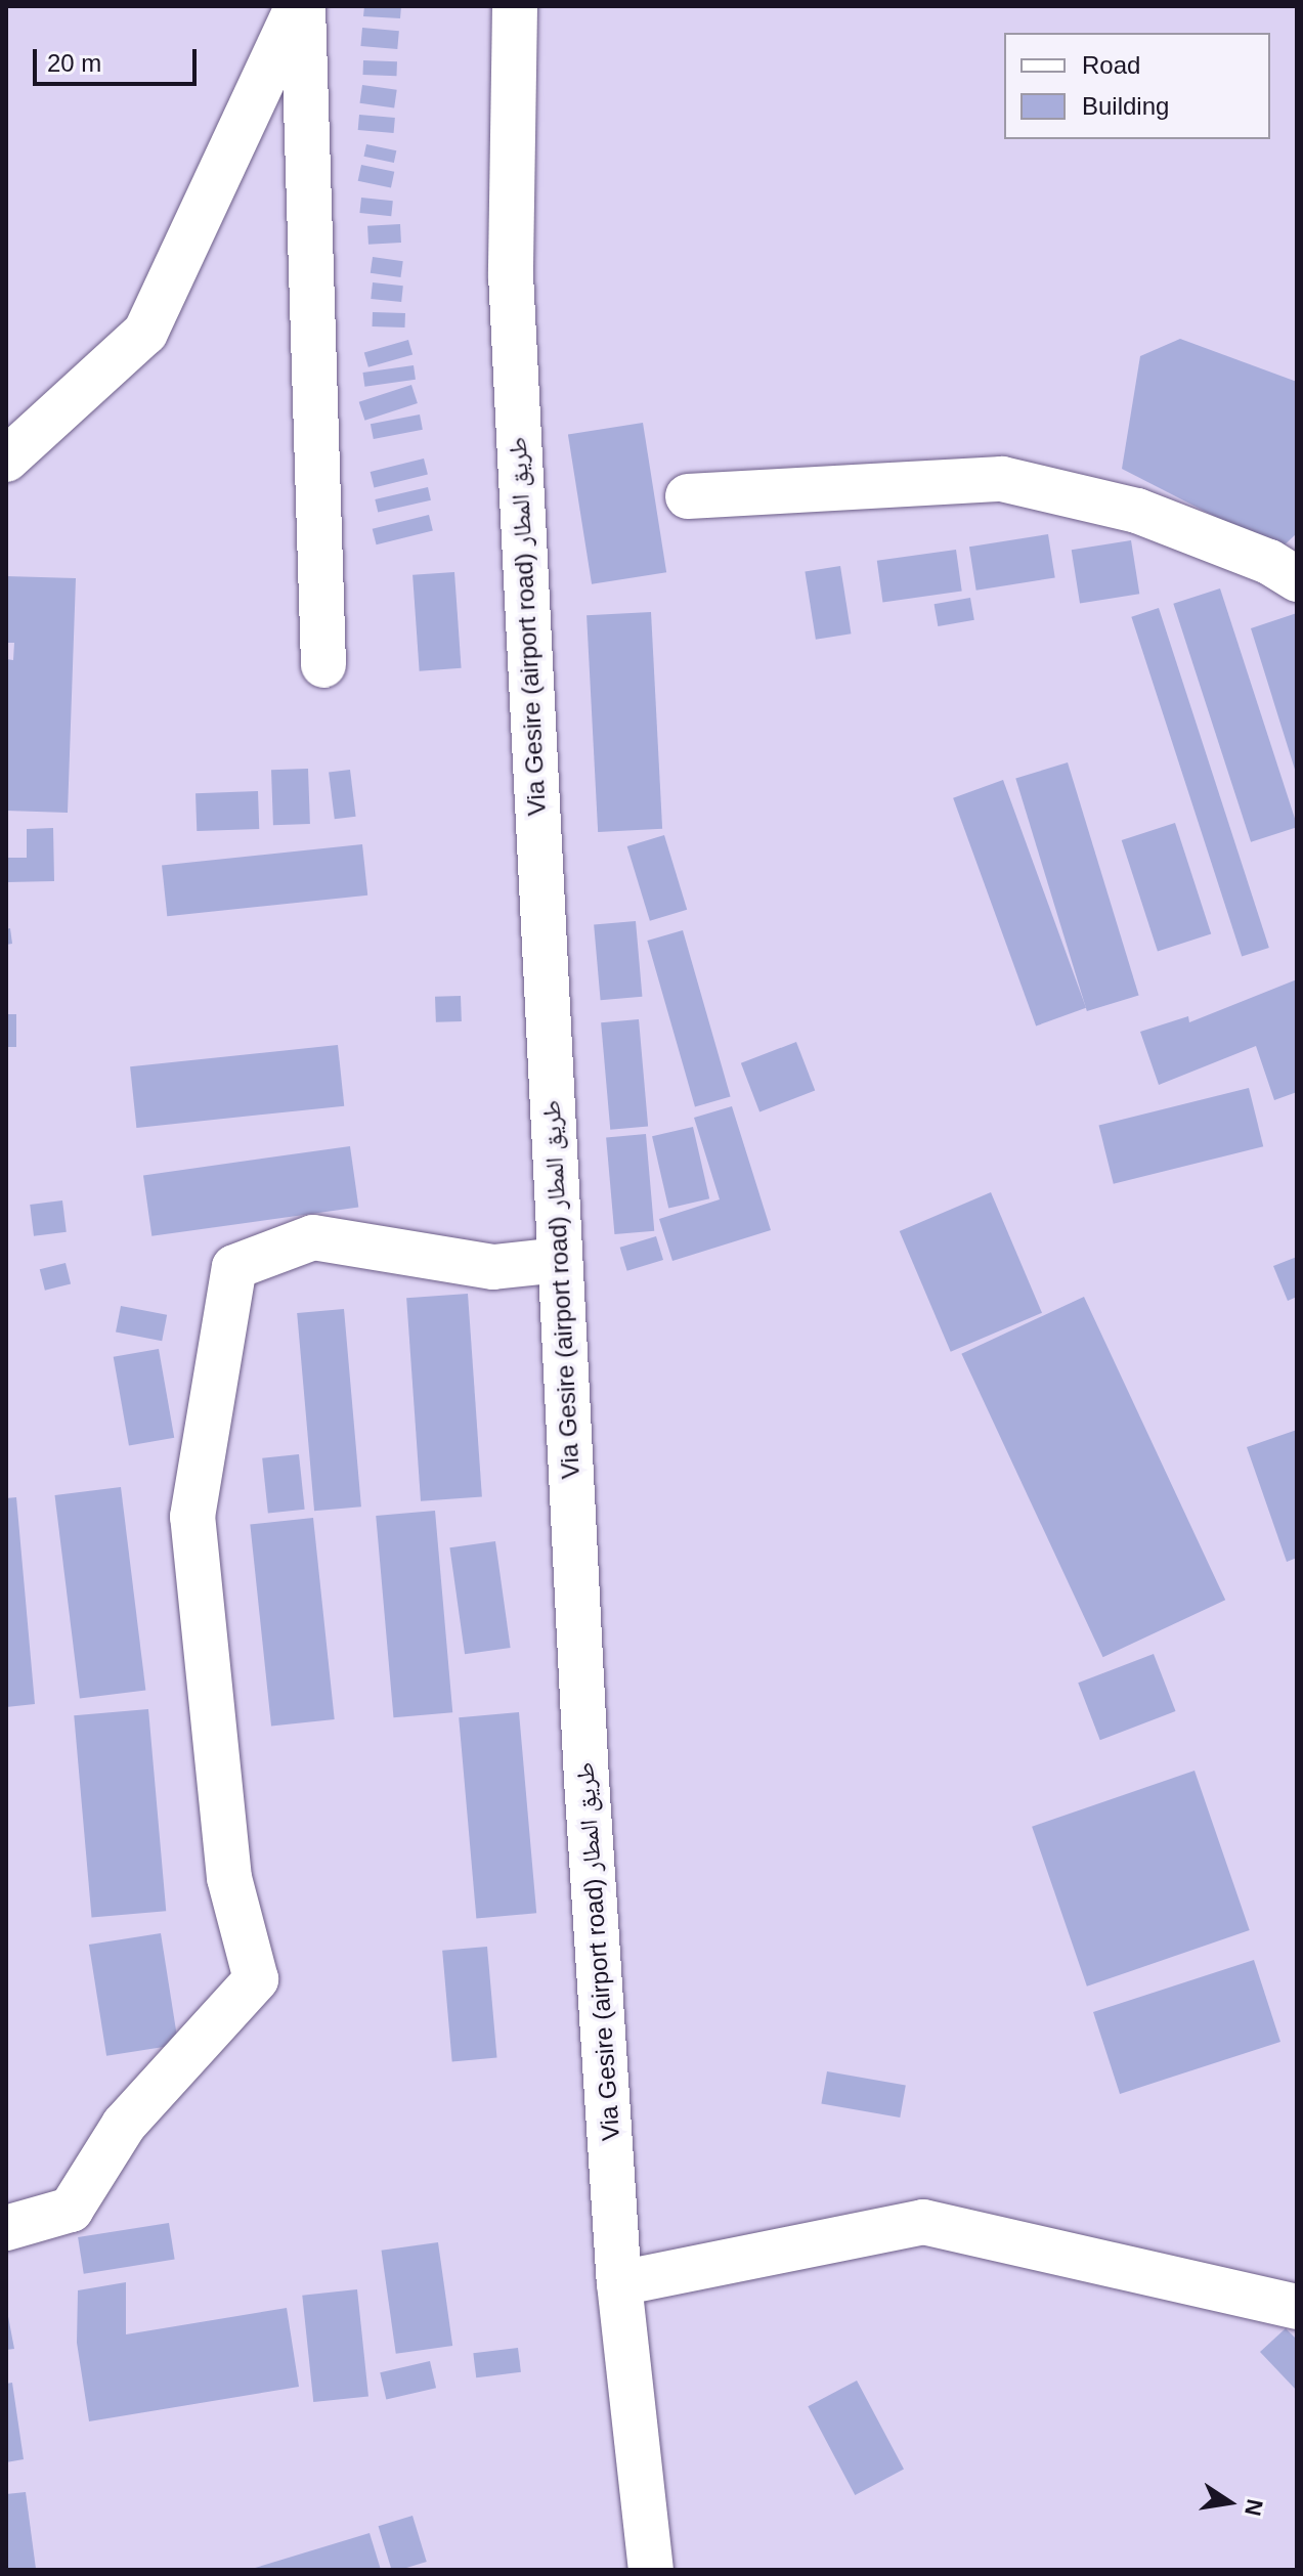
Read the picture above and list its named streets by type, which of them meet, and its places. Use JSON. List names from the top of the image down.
{
  "streets": {
    "street": ["Via Gesire (airport road) طريق المطار"]
  },
  "legend": ["Road", "Building"],
  "scale_bar": "20 m",
  "north": "right"
}
